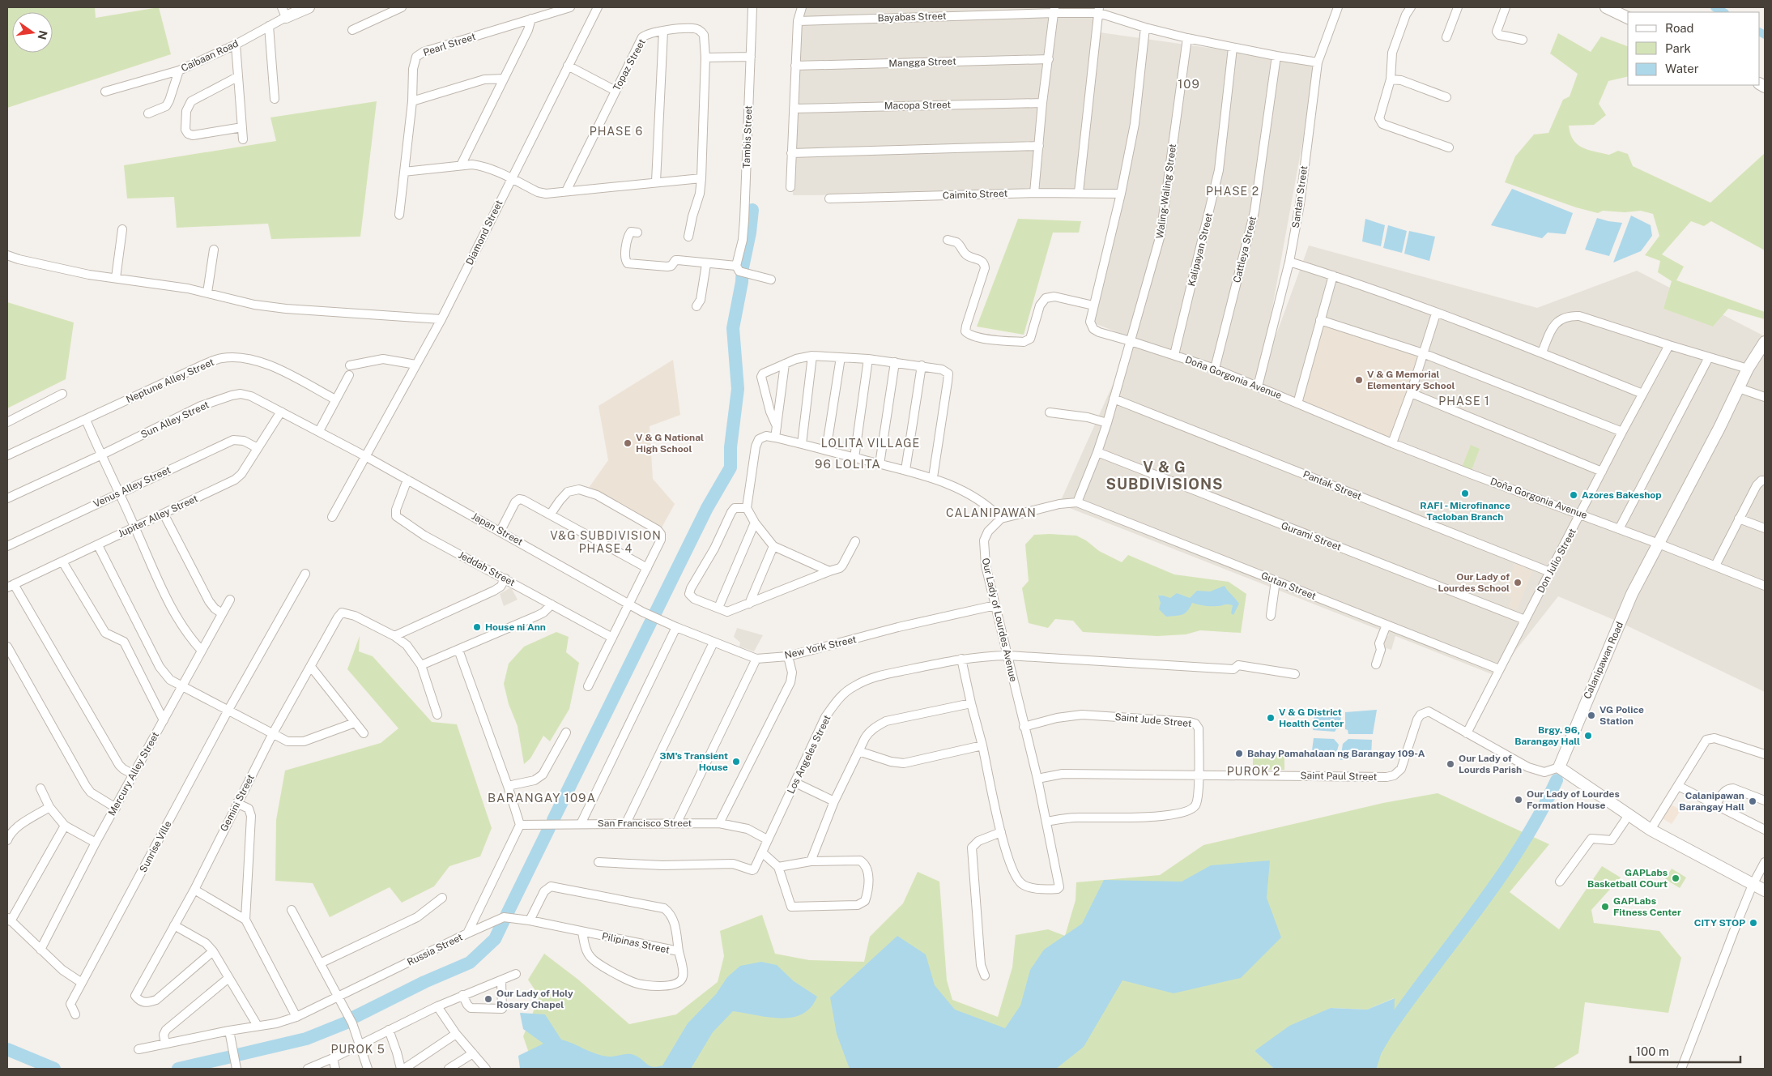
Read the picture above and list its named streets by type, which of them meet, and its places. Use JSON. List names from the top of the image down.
{
  "streets": {
    "street": [
      "Bayabas Street",
      "Pearl Street",
      "Caibaan Road",
      "Mangga Street",
      "Topaz Street",
      "Macopa Street",
      "Tambis Street",
      "Waling-Waling Street",
      "Caimito Street",
      "Santan Street",
      "Diamond Street",
      "Kalipayan Street",
      "Cattleya Street",
      "Doña Gorgonia Avenue",
      "Neptune Alley Street",
      "Sun Alley Street",
      "Pantak Street",
      "Venus Alley Street",
      "Jupiter Alley Street",
      "Japan Street",
      "Gurami Street",
      "Don Julio Street",
      "Jeddah Street",
      "Gutan Street",
      "Our Lady of Lourdes Avenue",
      "New York Street",
      "Calanipawan Road",
      "Saint Jude Street",
      "Los Angeles Street",
      "Mercury Alley Street",
      "Saint Paul Street",
      "Gemini Street",
      "San Francisco Street",
      "Sunrise Ville",
      "Pilipinas Street",
      "Russia Street"
    ]
  },
  "crossings": [
    ["Bayabas Street", "Waling-Waling Street"],
    ["Bayabas Street", "Santan Street"],
    ["Bayabas Street", "Kalipayan Street"],
    ["Bayabas Street", "Cattleya Street"],
    ["Bayabas Street", "Doña Gorgonia Avenue"],
    ["Waling-Waling Street", "Doña Gorgonia Avenue"],
    ["Waling-Waling Street", "Pantak Street"],
    ["Waling-Waling Street", "Gurami Street"],
    ["Waling-Waling Street", "Gutan Street"],
    ["Caimito Street", "Doña Gorgonia Avenue"],
    ["Santan Street", "Doña Gorgonia Avenue"],
    ["Diamond Street", "Sun Alley Street"],
    ["Diamond Street", "Japan Street"],
    ["Kalipayan Street", "Doña Gorgonia Avenue"],
    ["Cattleya Street", "Doña Gorgonia Avenue"],
    ["Doña Gorgonia Avenue", "Don Julio Street"],
    ["Doña Gorgonia Avenue", "Calanipawan Road"],
    ["Sun Alley Street", "Jupiter Alley Street"],
    ["Sun Alley Street", "Japan Street"],
    ["Pantak Street", "Don Julio Street"],
    ["Venus Alley Street", "Jupiter Alley Street"],
    ["Japan Street", "Jeddah Street"],
    ["Japan Street", "New York Street"],
    ["Gurami Street", "Don Julio Street"],
    ["Don Julio Street", "Gutan Street"],
    ["Don Julio Street", "Saint Paul Street"],
    ["Our Lady of Lourdes Avenue", "New York Street"],
    ["Our Lady of Lourdes Avenue", "Saint Jude Street"],
    ["Our Lady of Lourdes Avenue", "Los Angeles Street"],
    ["Our Lady of Lourdes Avenue", "Saint Paul Street"],
    ["Calanipawan Road", "Saint Paul Street"],
    ["Saint Jude Street", "Saint Paul Street"],
    ["Los Angeles Street", "San Francisco Street"],
    ["San Francisco Street", "Russia Street"],
    ["Pilipinas Street", "Russia Street"]
  ],
  "districts": [
    "109",
    "PHASE 6",
    "PHASE 2",
    "PHASE 1",
    "LOLITA VILLAGE",
    "96 LOLITA",
    "V & G SUBDIVISIONS",
    "CALANIPAWAN",
    "V&G SUBDIVISION PHASE 4",
    "PUROK 2",
    "BARANGAY 109A",
    "PUROK 5"
  ],
  "places": [
    "V & G Memorial Elementary School",
    "V & G National High School",
    "RAFI - Microfinance Tacloban Branch",
    "Azores Bakeshop",
    "Our Lady of Lourdes School",
    "House ni Ann",
    "VG Police Station",
    "V & G District Health Center",
    "Brgy. 96, Barangay Hall",
    "Bahay Pamahalaan ng Barangay 109-A",
    "3M's Transient House",
    "Our Lady of Lourds Parish",
    "Our Lady of Lourdes Formation House",
    "Calanipawan Barangay Hall",
    "GAPLabs Basketball COurt",
    "GAPLabs Fitness Center",
    "CITY STOP",
    "Our Lady of Holy Rosary Chapel"
  ],
  "legend": ["Road", "Park", "Water"],
  "scale_bar": "100 m",
  "north": "right"
}
